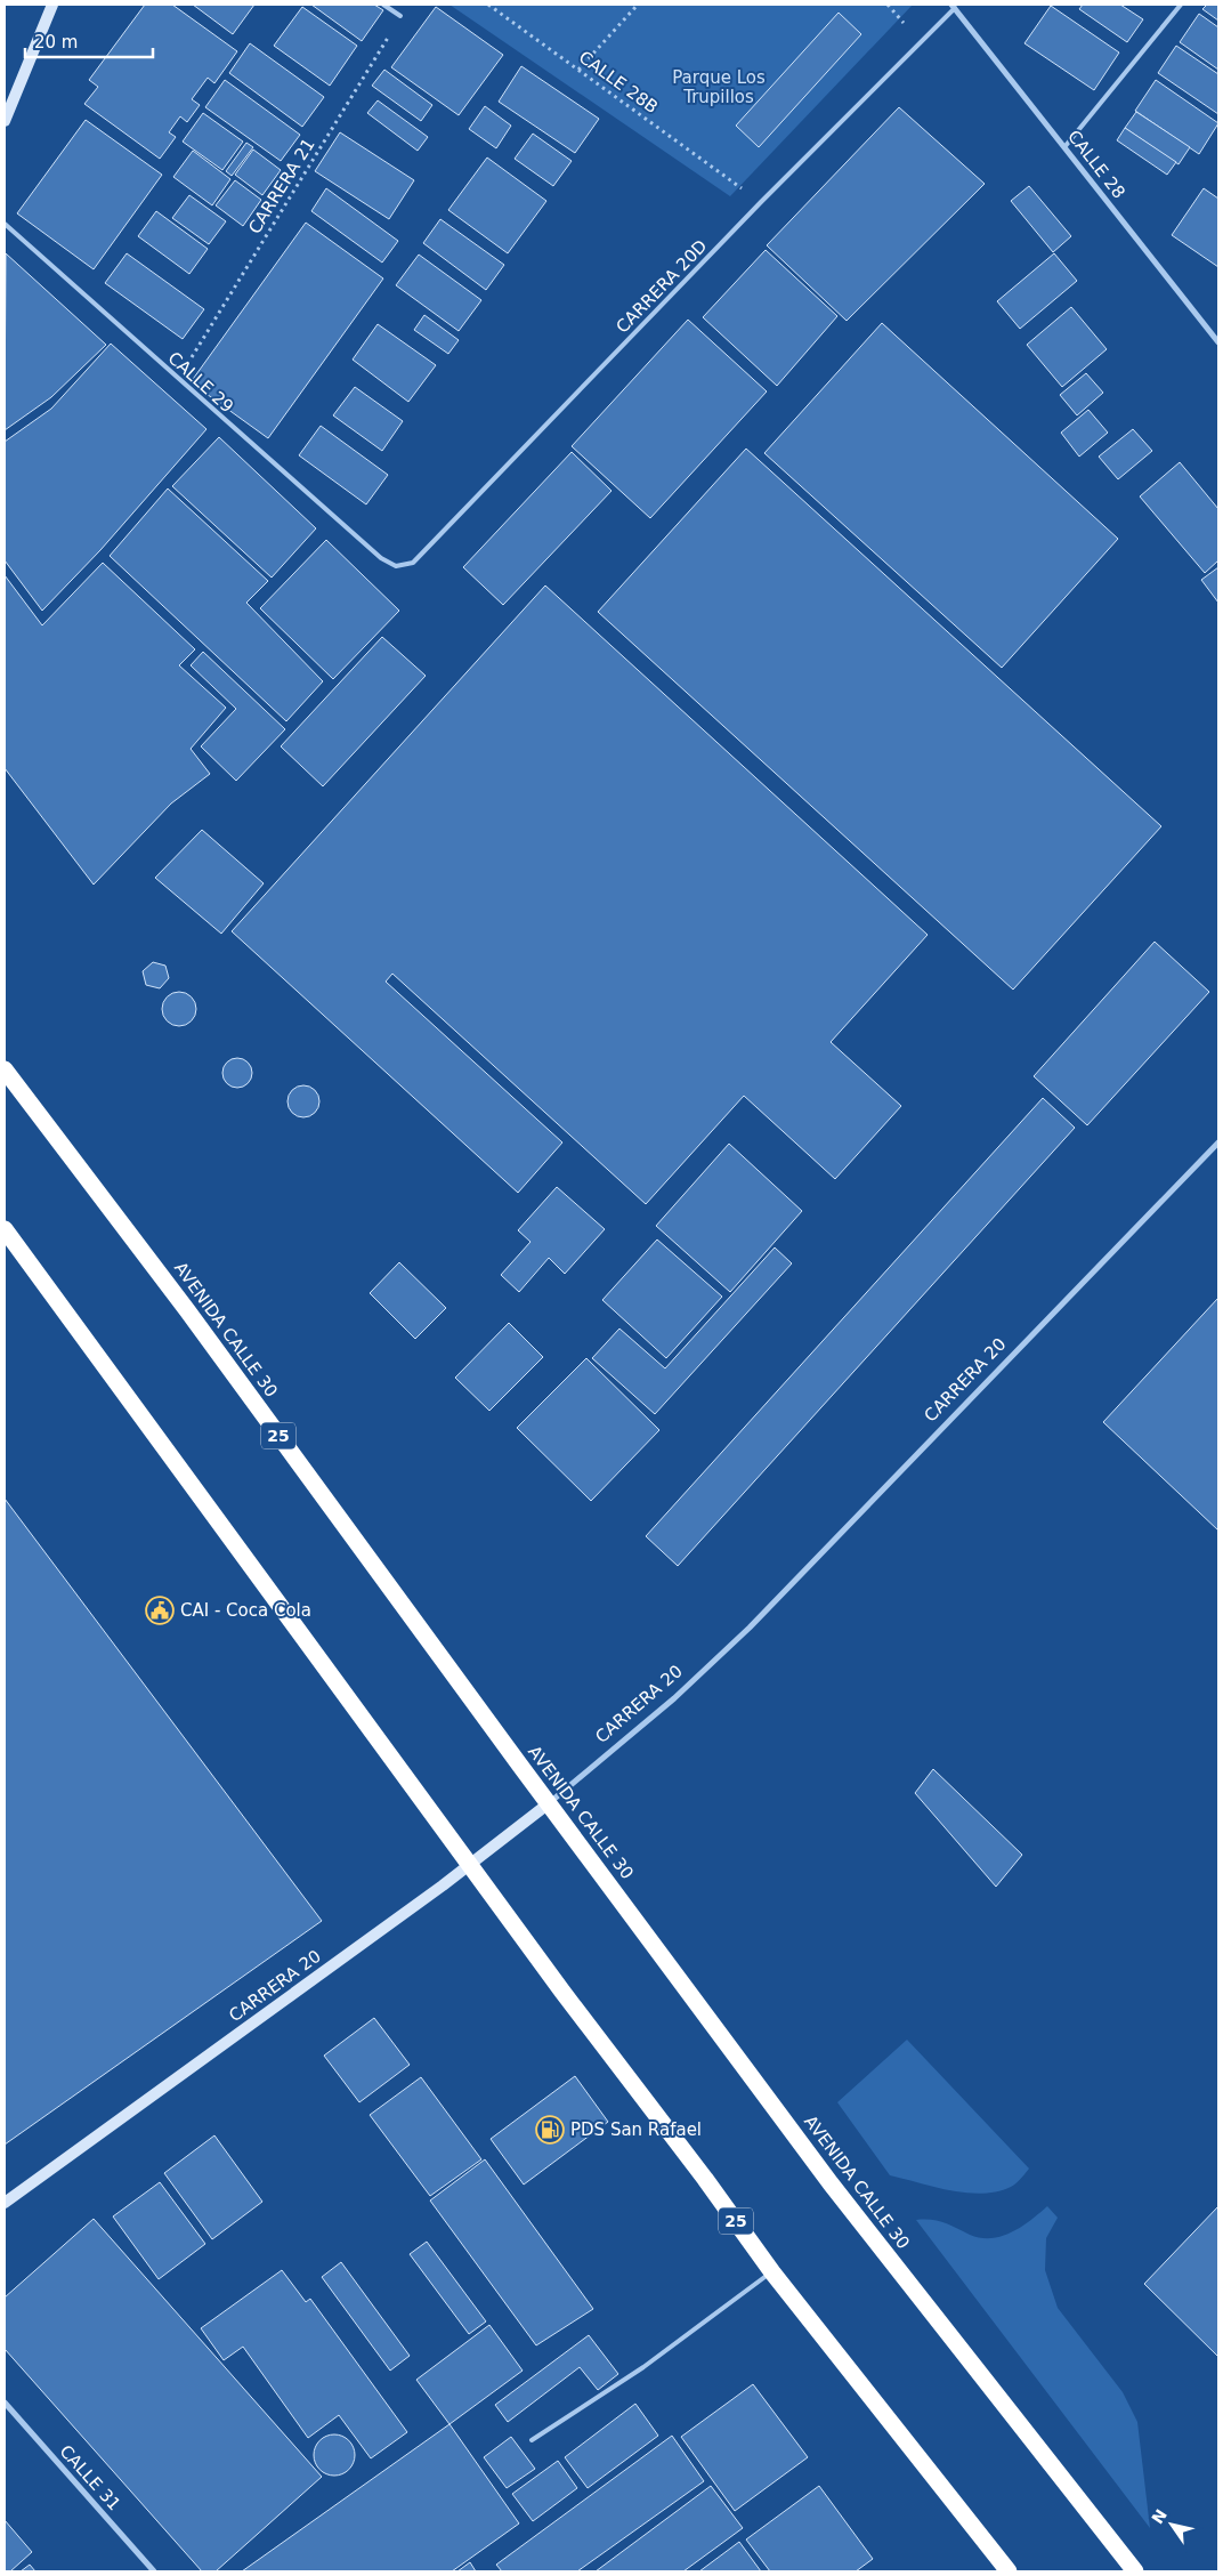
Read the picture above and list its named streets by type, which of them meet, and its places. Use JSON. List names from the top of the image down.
{
  "streets": {
    "highway": ["AVENIDA CALLE 30", "25"],
    "street": ["CALLE 28", "CARRERA 20", "CALLE 31"],
    "lane": ["CARRERA 20D", "CALLE 29"],
    "path": ["CALLE 28B", "CARRERA 21"]
  },
  "crossings": [
    ["CALLE 28B", "CARRERA 20D"],
    ["CALLE 28", "CARRERA 20D"],
    ["CARRERA 21", "CALLE 29"],
    ["CARRERA 20D", "CALLE 29"],
    ["AVENIDA CALLE 30", "CARRERA 20"],
    ["CARRERA 20", "25"]
  ],
  "parks": ["Parque Los Trupillos"],
  "places": {
    "public building": ["CAI - Coca Cola"],
    "fuel station": ["PDS San Rafael"]
  },
  "scale_bar": "20 m",
  "north": "top left"
}
